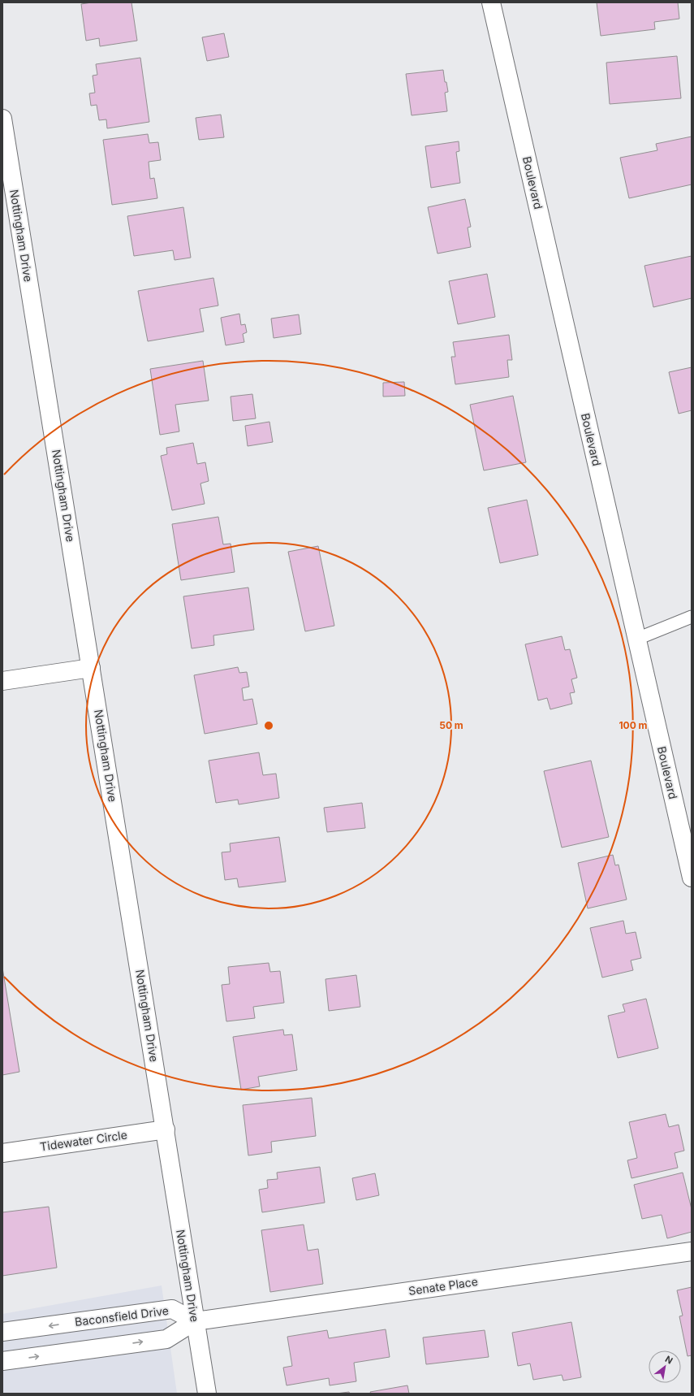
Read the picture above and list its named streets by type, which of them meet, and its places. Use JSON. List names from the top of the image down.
{
  "streets": {
    "street": [
      "Boulevard",
      "Nottingham Drive",
      "Tidewater Circle",
      "Senate Place",
      "Baconsfield Drive"
    ]
  },
  "crossings": [
    ["Nottingham Drive", "Tidewater Circle"],
    ["Nottingham Drive", "Senate Place"],
    ["Nottingham Drive", "Baconsfield Drive"],
    ["Senate Place", "Baconsfield Drive"]
  ],
  "north": "top right",
  "rings": ["50 m", "100 m"]
}
